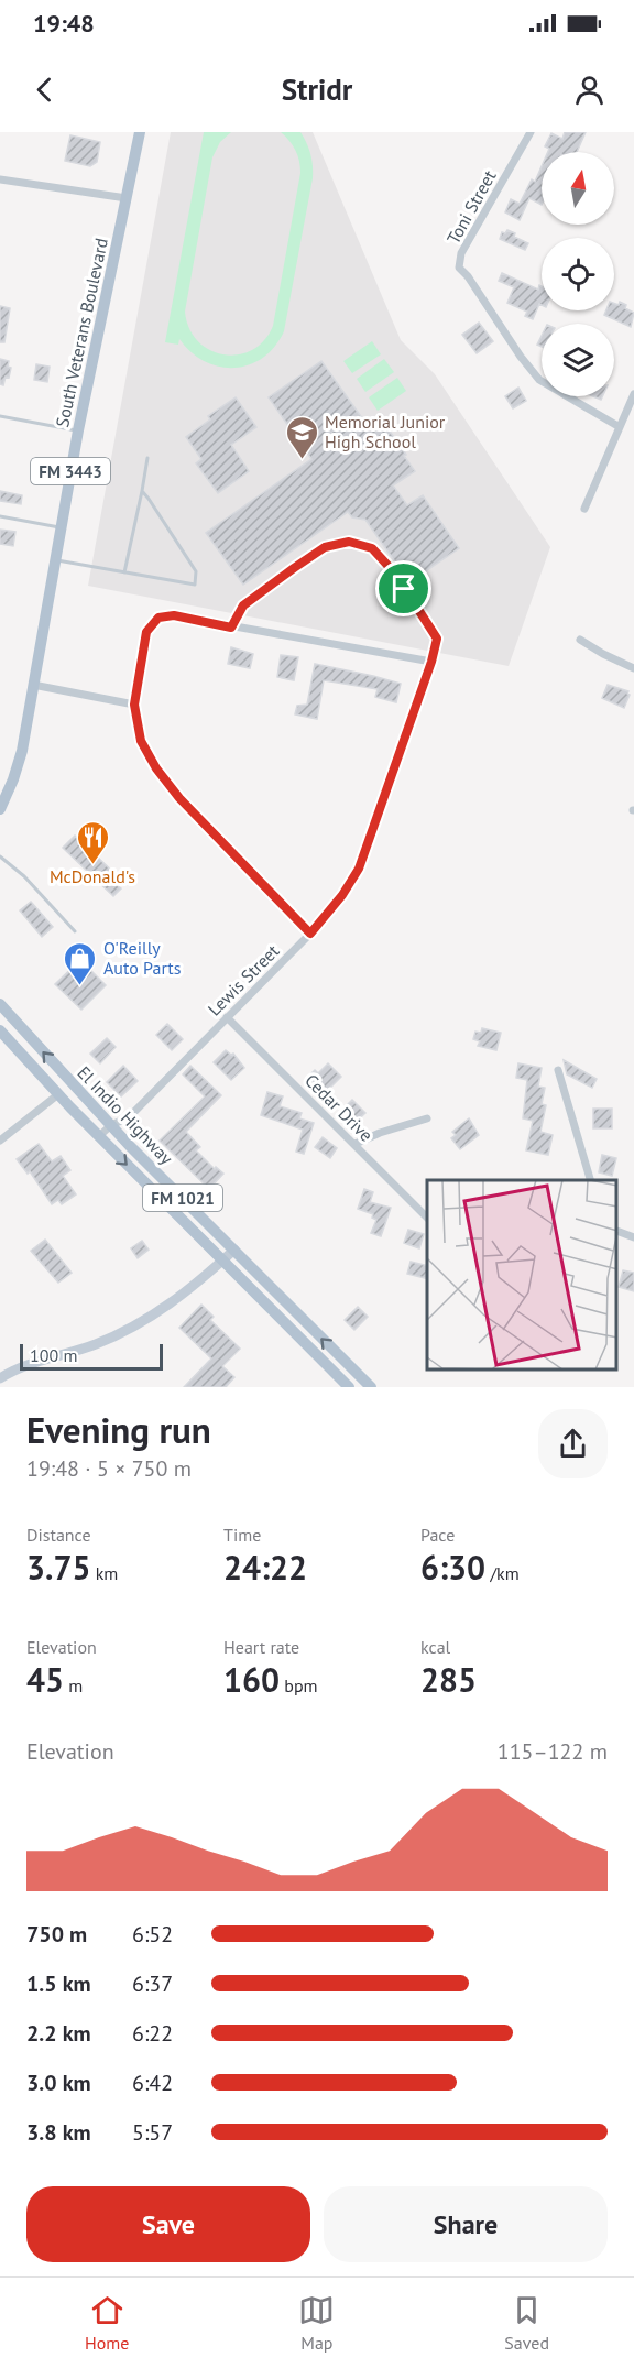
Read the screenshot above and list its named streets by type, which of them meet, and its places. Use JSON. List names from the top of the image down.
{
  "streets": {
    "main road": [
      "South Veterans Boulevard",
      "FM 3443",
      "El Indio Highway",
      "FM 1021"
    ],
    "street": ["Toni Street", "Lewis Street", "Cedar Drive"]
  },
  "crossings": [
    ["Lewis Street", "Cedar Drive"],
    ["Lewis Street", "El Indio Highway"]
  ],
  "places": {
    "school or university": ["Memorial Junior High School"],
    "restaurant": ["McDonald's"],
    "shop": ["O'Reilly Auto Parts"]
  },
  "scale_bar": "100 m",
  "north": "top",
  "page": {
    "status": "19:48",
    "header": "Stridr",
    "scale": "100 m",
    "heading": ["Evening run", "19:48 · 5 × 750 m"],
    "stats": [
      ["Distance", "3.75 km"],
      ["Time", "24:22"],
      ["Pace", "6:30 /km"],
      ["Elevation", "45 m"],
      ["Heart rate", "160 bpm"],
      ["kcal", "285"]
    ],
    "chart": ["Elevation", "115–122 m"],
    "list": [
      {
        "name": "750 m",
        "note": "6:52"
      },
      {
        "name": "1.5 km",
        "note": "6:37"
      },
      {
        "name": "2.2 km",
        "note": "6:22"
      },
      {
        "name": "3.0 km",
        "note": "6:42"
      },
      {
        "name": "3.8 km",
        "note": "5:57"
      }
    ],
    "buttons": ["Save", "Share"],
    "tabs": ["Home", "Map", "Saved"]
  }
}
